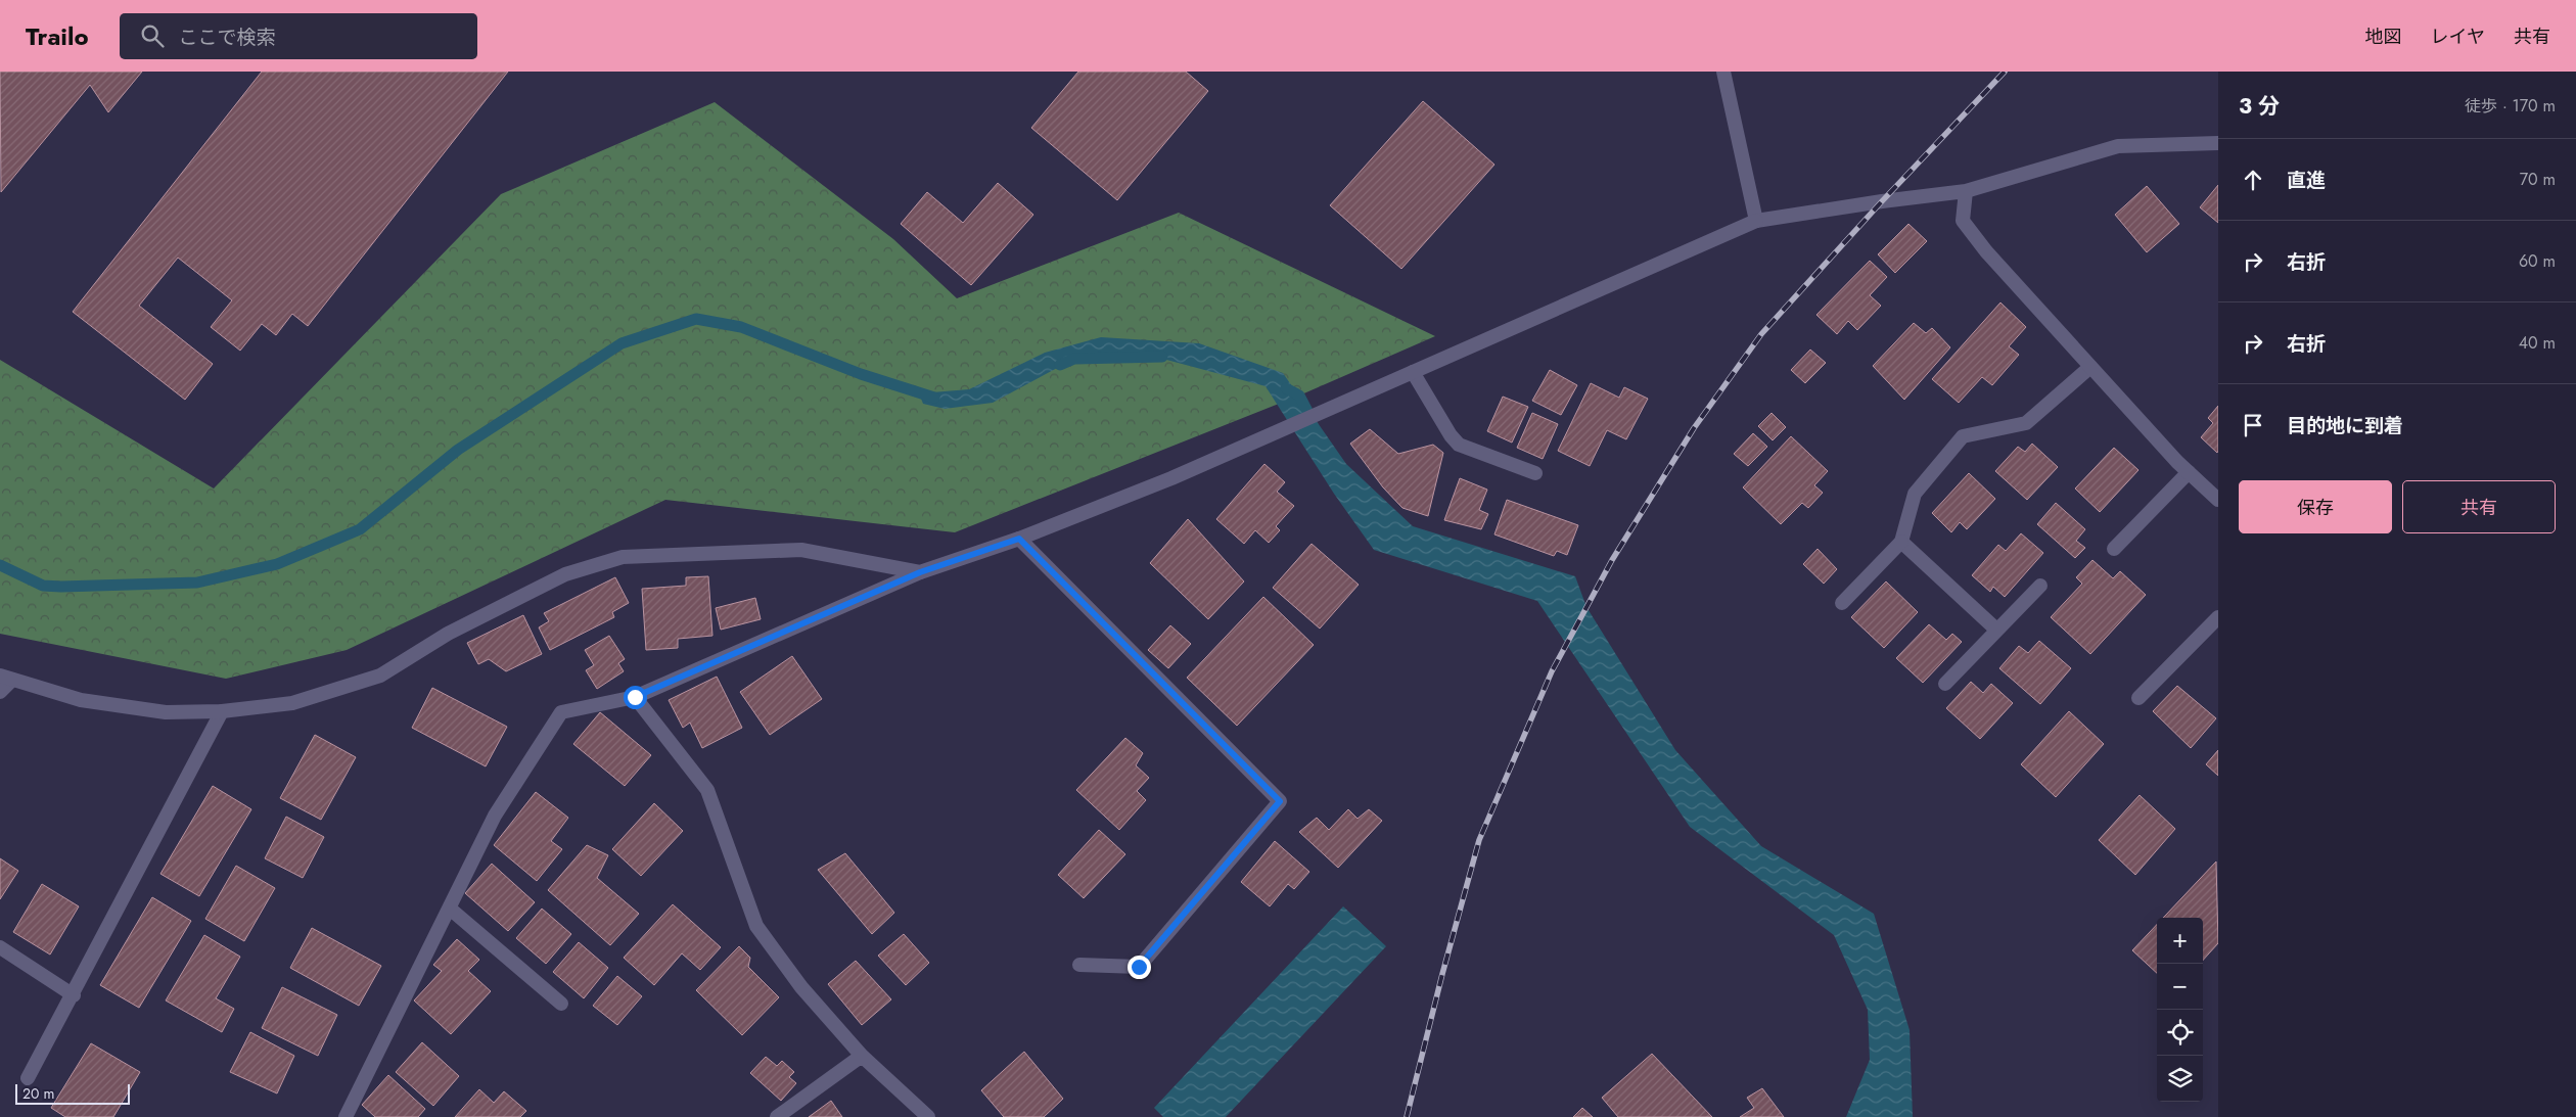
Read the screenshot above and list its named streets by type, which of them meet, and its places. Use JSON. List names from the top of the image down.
{
  "scale_bar": "20 m",
  "page": {
    "header": "Trailo",
    "search": "ここで検索",
    "nav": ["地図", "レイヤ", "共有"],
    "heading": ["3 分", "徒歩 · 170 m"],
    "list": [
      ["直進", "70 m"],
      ["右折", "60 m"],
      ["右折", "40 m"],
      "目的地に到着"
    ],
    "buttons": ["保存", "共有"],
    "map_buttons": ["+", "−"],
    "scale": "20 m"
  }
}
